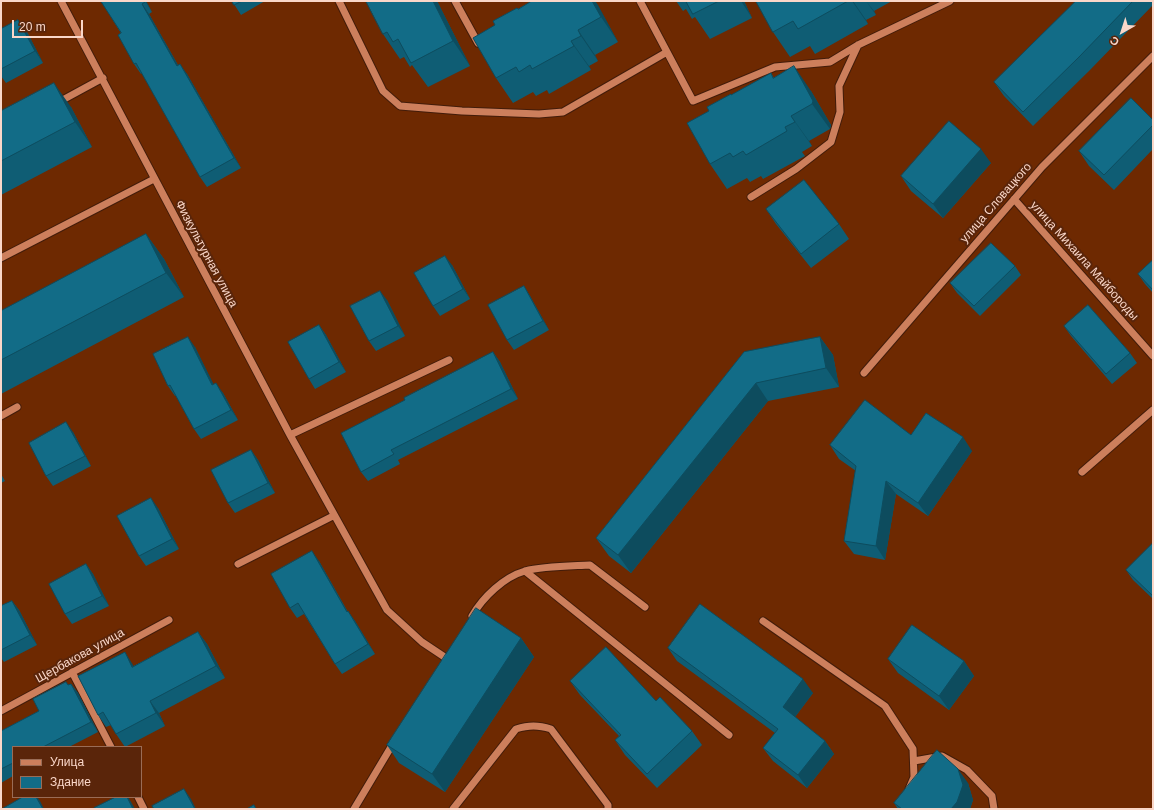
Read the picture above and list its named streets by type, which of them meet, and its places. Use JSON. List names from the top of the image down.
{
  "streets": {
    "street": [
      "улица Словацкого",
      "Физкультурная улица",
      "улица Михаила Майбороды",
      "Щербакова улица"
    ]
  },
  "crossings": [
    ["улица Словацкого", "улица Михаила Майбороды"]
  ],
  "legend": ["Улица", "Здание"],
  "scale_bar": "20 m",
  "north": "bottom left"
}
